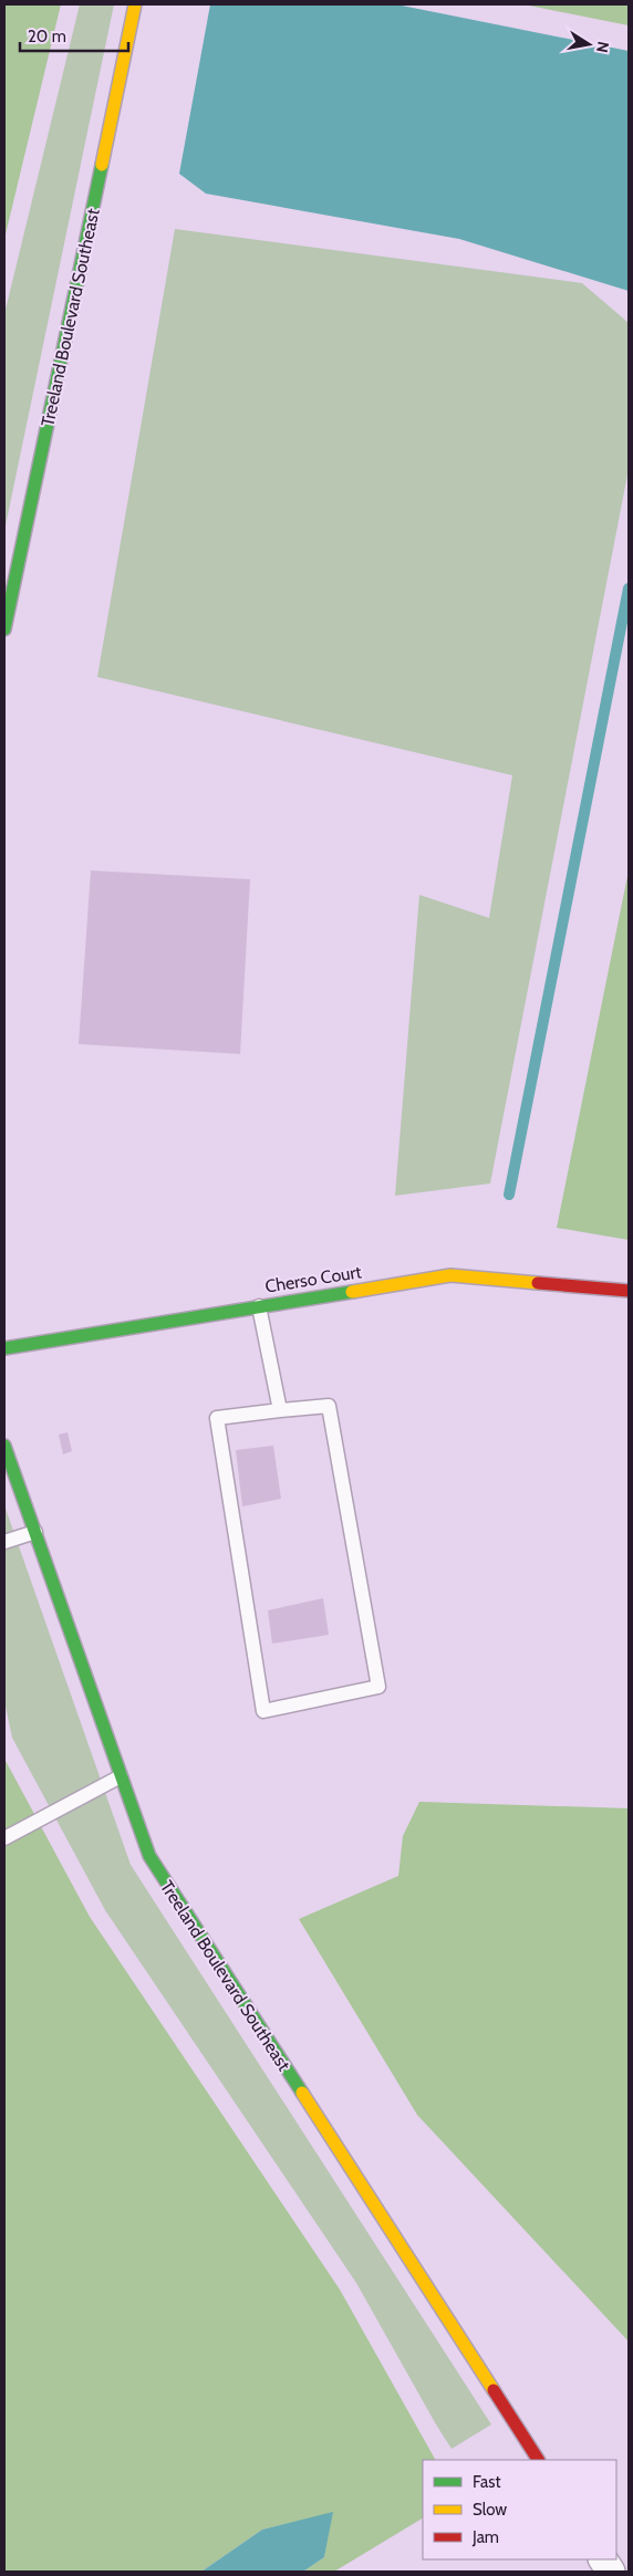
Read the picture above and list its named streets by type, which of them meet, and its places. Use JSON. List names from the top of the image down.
{
  "streets": {
    "street": ["Treeland Boulevard Southeast", "Cherso Court"]
  },
  "legend": ["Fast", "Slow", "Jam"],
  "scale_bar": "20 m",
  "north": "right"
}
